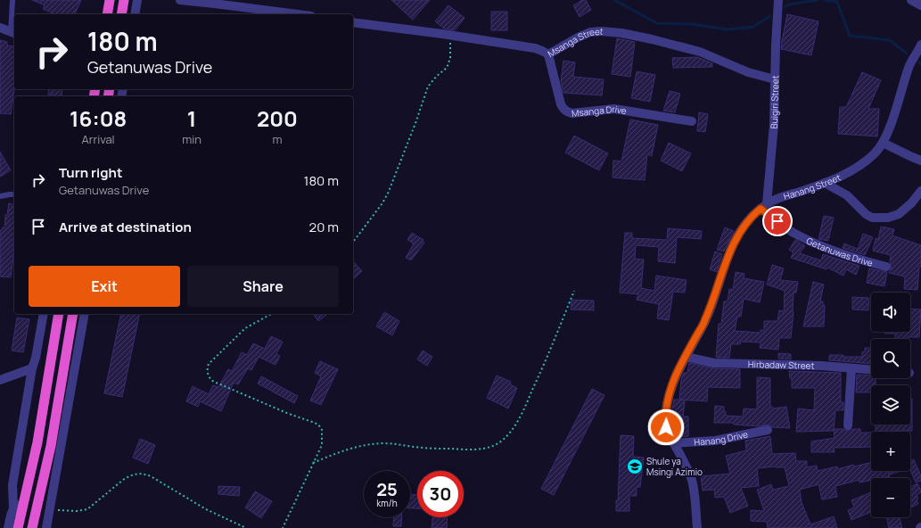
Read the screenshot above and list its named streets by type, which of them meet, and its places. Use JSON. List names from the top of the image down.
{
  "streets": {
    "street": [
      "Msanga Street",
      "Buigiri Street",
      "Msanga Drive",
      "Hanang Street",
      "Getanuwas Drive",
      "Hirbadaw Street",
      "Hanang Drive"
    ]
  },
  "crossings": [
    ["Msanga Street", "Buigiri Street"],
    ["Msanga Street", "Msanga Drive"],
    ["Buigiri Street", "Hanang Street"],
    ["Buigiri Street", "Getanuwas Drive"],
    ["Hanang Street", "Getanuwas Drive"],
    ["Hanang Street", "Hirbadaw Street"],
    ["Hanang Street", "Hanang Drive"]
  ],
  "places": {
    "school or university": ["Shule ya Msingi Azimio"]
  },
  "page": {
    "turn": ["180 m", "Getanuwas Drive"],
    "eta": [
      "16:08",
      "Arrival",
      "1",
      "min",
      "200",
      "m"
    ],
    "list": [
      {
        "name": "Turn right",
        "note": "Getanuwas Drive",
        "value": "180 m"
      },
      {
        "name": "Arrive at destination",
        "value": "20 m"
      }
    ],
    "buttons": ["Exit", "Share"],
    "map_buttons": ["+", "−"],
    "speed": "25 km/h",
    "limit": "30"
  }
}
